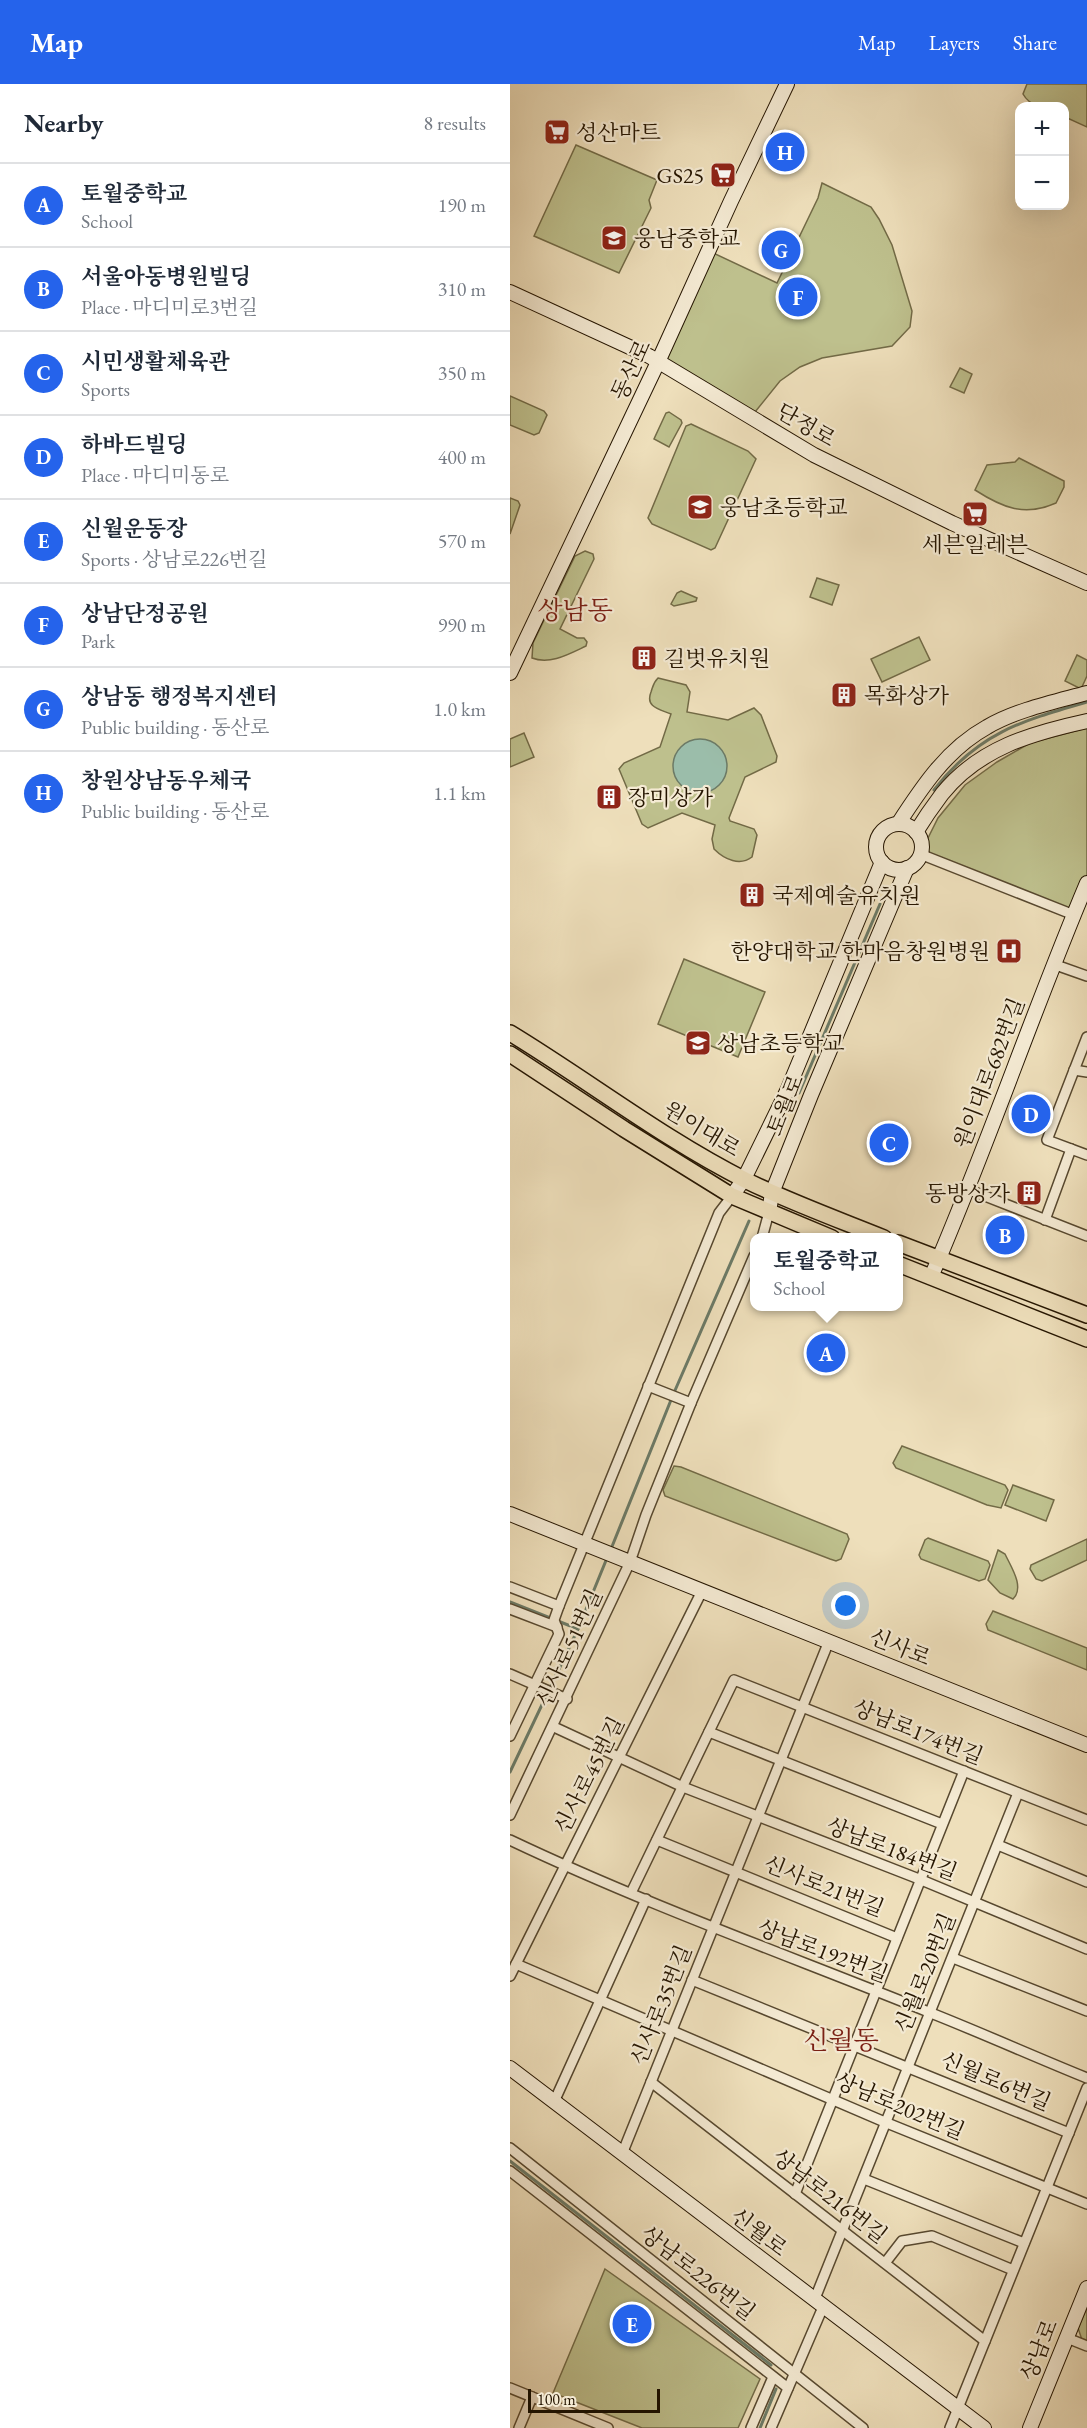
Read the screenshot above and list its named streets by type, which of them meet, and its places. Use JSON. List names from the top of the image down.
{
  "streets": {
    "main road": ["원이대로"],
    "street": [
      "동산로",
      "단정로",
      "원이대로682번길",
      "토월로",
      "신사로",
      "신사로51번길",
      "상남로174번길",
      "신사로45번길",
      "상남로184번길",
      "신사로21번길",
      "상남로192번길",
      "신월로20번길",
      "신사로35번길",
      "신월로6번길",
      "상남로202번길",
      "상남로216번길",
      "신월로",
      "상남로226번길",
      "상남로"
    ]
  },
  "crossings": [
    ["동산로", "단정로"],
    ["토월로", "원이대로"],
    ["신사로", "신사로51번길"],
    ["신사로", "신사로45번길"],
    ["신사로", "신사로35번길"],
    ["신사로51번길", "상남로184번길"],
    ["상남로174번길", "신사로21번길"],
    ["상남로174번길", "신월로20번길"],
    ["상남로174번길", "신사로35번길"],
    ["신사로45번길", "상남로184번길"],
    ["신사로45번길", "상남로192번길"],
    ["신사로45번길", "상남로202번길"],
    ["상남로184번길", "신사로21번길"],
    ["상남로184번길", "신월로20번길"],
    ["상남로184번길", "신사로35번길"],
    ["신사로21번길", "상남로192번길"],
    ["신사로21번길", "신사로35번길"],
    ["신사로21번길", "신월로6번길"],
    ["신사로21번길", "상남로202번길"],
    ["신사로21번길", "상남로216번길"],
    ["상남로192번길", "신월로20번길"],
    ["상남로192번길", "신사로35번길"],
    ["신월로20번길", "신월로6번길"],
    ["신월로20번길", "상남로202번길"],
    ["신월로20번길", "상남로216번길"],
    ["신월로20번길", "신월로"],
    ["신월로20번길", "상남로226번길"],
    ["신사로35번길", "상남로202번길"],
    ["신사로35번길", "상남로216번길"],
    ["신사로35번길", "신월로"],
    ["신월로6번길", "상남로202번길"],
    ["신월로6번길", "상남로216번길"],
    ["신월로6번길", "신월로"]
  ],
  "districts": ["상남동", "신월동"],
  "places": {
    "supermarket": ["성산마트", "GS25", "세븐일레븐"],
    "school or university": ["웅남중학교", "웅남초등학교", "상남초등학교"],
    "building": [
      "길벗유치원",
      "목화상가",
      "장미상가",
      "국제예술유치원",
      "동방상가"
    ],
    "hospital": ["한양대학교 한마음창원병원"]
  },
  "scale_bar": "100 m",
  "page": {
    "header": "Map",
    "nav": ["Map", "Layers", "Share"],
    "heading": ["Nearby", "8 results"],
    "map_buttons": ["+", "−"],
    "pins": [
      "H",
      "G",
      "F",
      "D",
      "C",
      "B",
      "A",
      "E"
    ],
    "list": [
      {
        "mark": "A",
        "name": "토월중학교",
        "note": "School",
        "value": "190 m"
      },
      {
        "mark": "B",
        "name": "서울아동병원빌딩",
        "note": "Place · 마디미로3번길",
        "value": "310 m"
      },
      {
        "mark": "C",
        "name": "시민생활체육관",
        "note": "Sports",
        "value": "350 m"
      },
      {
        "mark": "D",
        "name": "하바드빌딩",
        "note": "Place · 마디미동로",
        "value": "400 m"
      },
      {
        "mark": "E",
        "name": "신월운동장",
        "note": "Sports · 상남로226번길",
        "value": "570 m"
      },
      {
        "mark": "F",
        "name": "상남단정공원",
        "note": "Park",
        "value": "990 m"
      },
      {
        "mark": "G",
        "name": "상남동 행정복지센터",
        "note": "Public building · 동산로",
        "value": "1.0 km"
      },
      {
        "mark": "H",
        "name": "창원상남동우체국",
        "note": "Public building · 동산로",
        "value": "1.1 km"
      }
    ],
    "popup": ["토월중학교", "School"],
    "scale": "100 m"
  }
}
